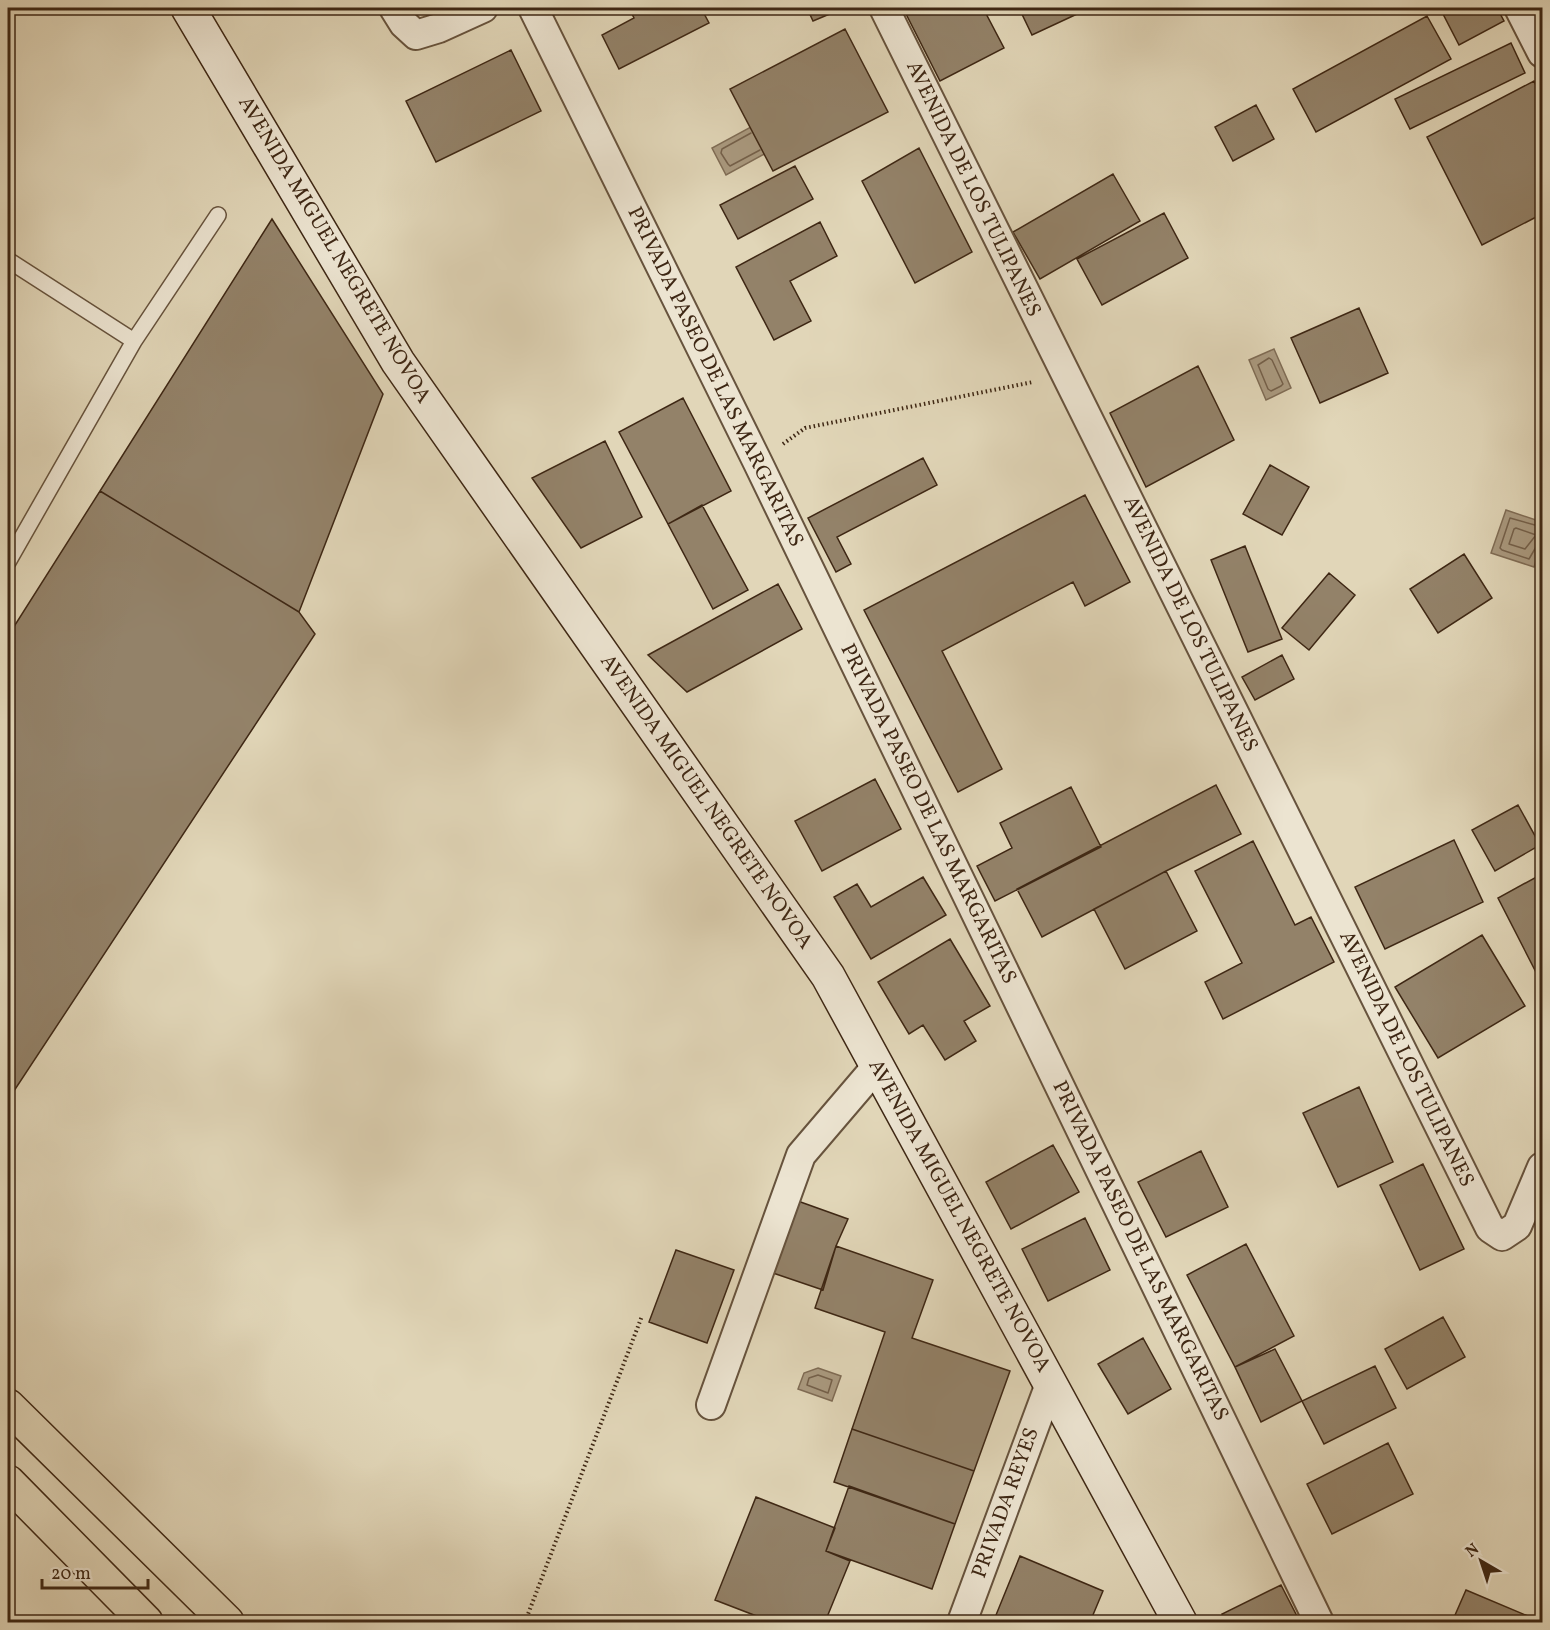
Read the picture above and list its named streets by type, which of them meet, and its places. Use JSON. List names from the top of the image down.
{
  "streets": {
    "main road": ["AVENIDA MIGUEL NEGRETE NOVOA"],
    "street": ["AVENIDA DE LOS TULIPANES", "PRIVADA PASEO DE LAS MARGARITAS", "PRIVADA REYES"]
  },
  "crossings": [
    ["AVENIDA MIGUEL NEGRETE NOVOA", "PRIVADA REYES"]
  ],
  "scale_bar": "20 m",
  "north": "top left"
}
